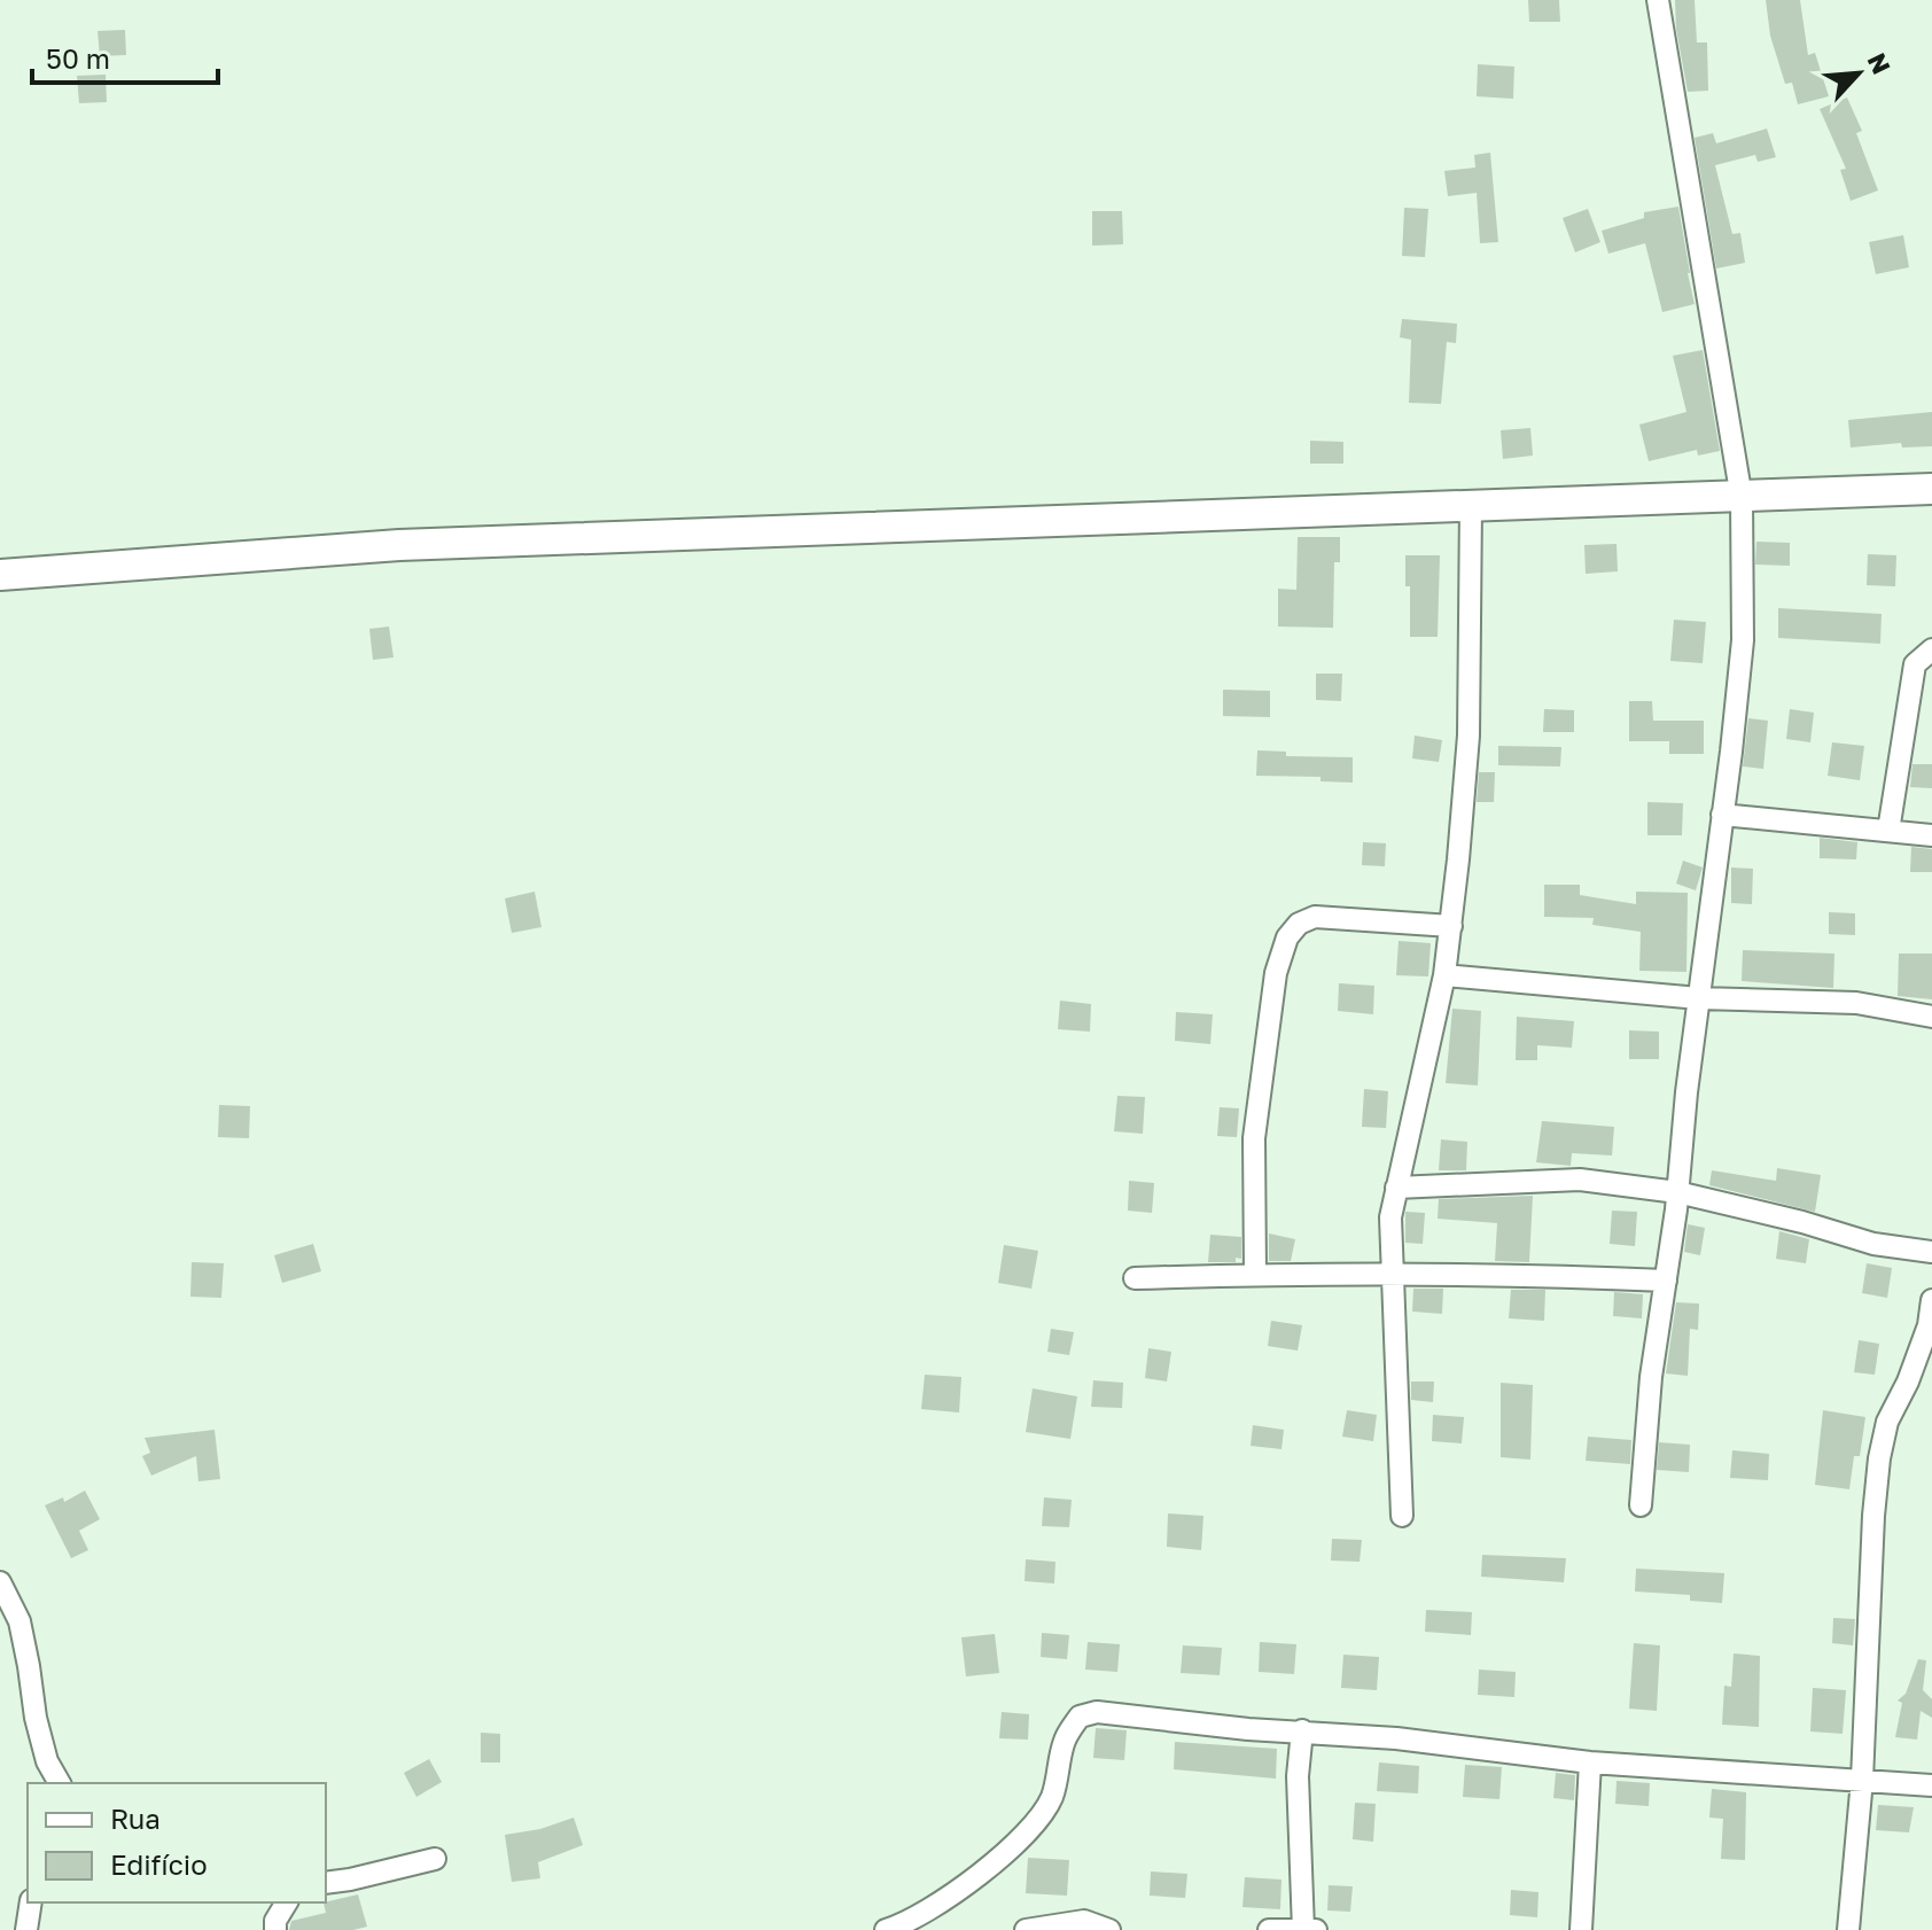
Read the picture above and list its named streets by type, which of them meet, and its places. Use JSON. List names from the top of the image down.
{
  "legend": ["Rua", "Edifício"],
  "scale_bar": "50 m",
  "north": "top right"
}
